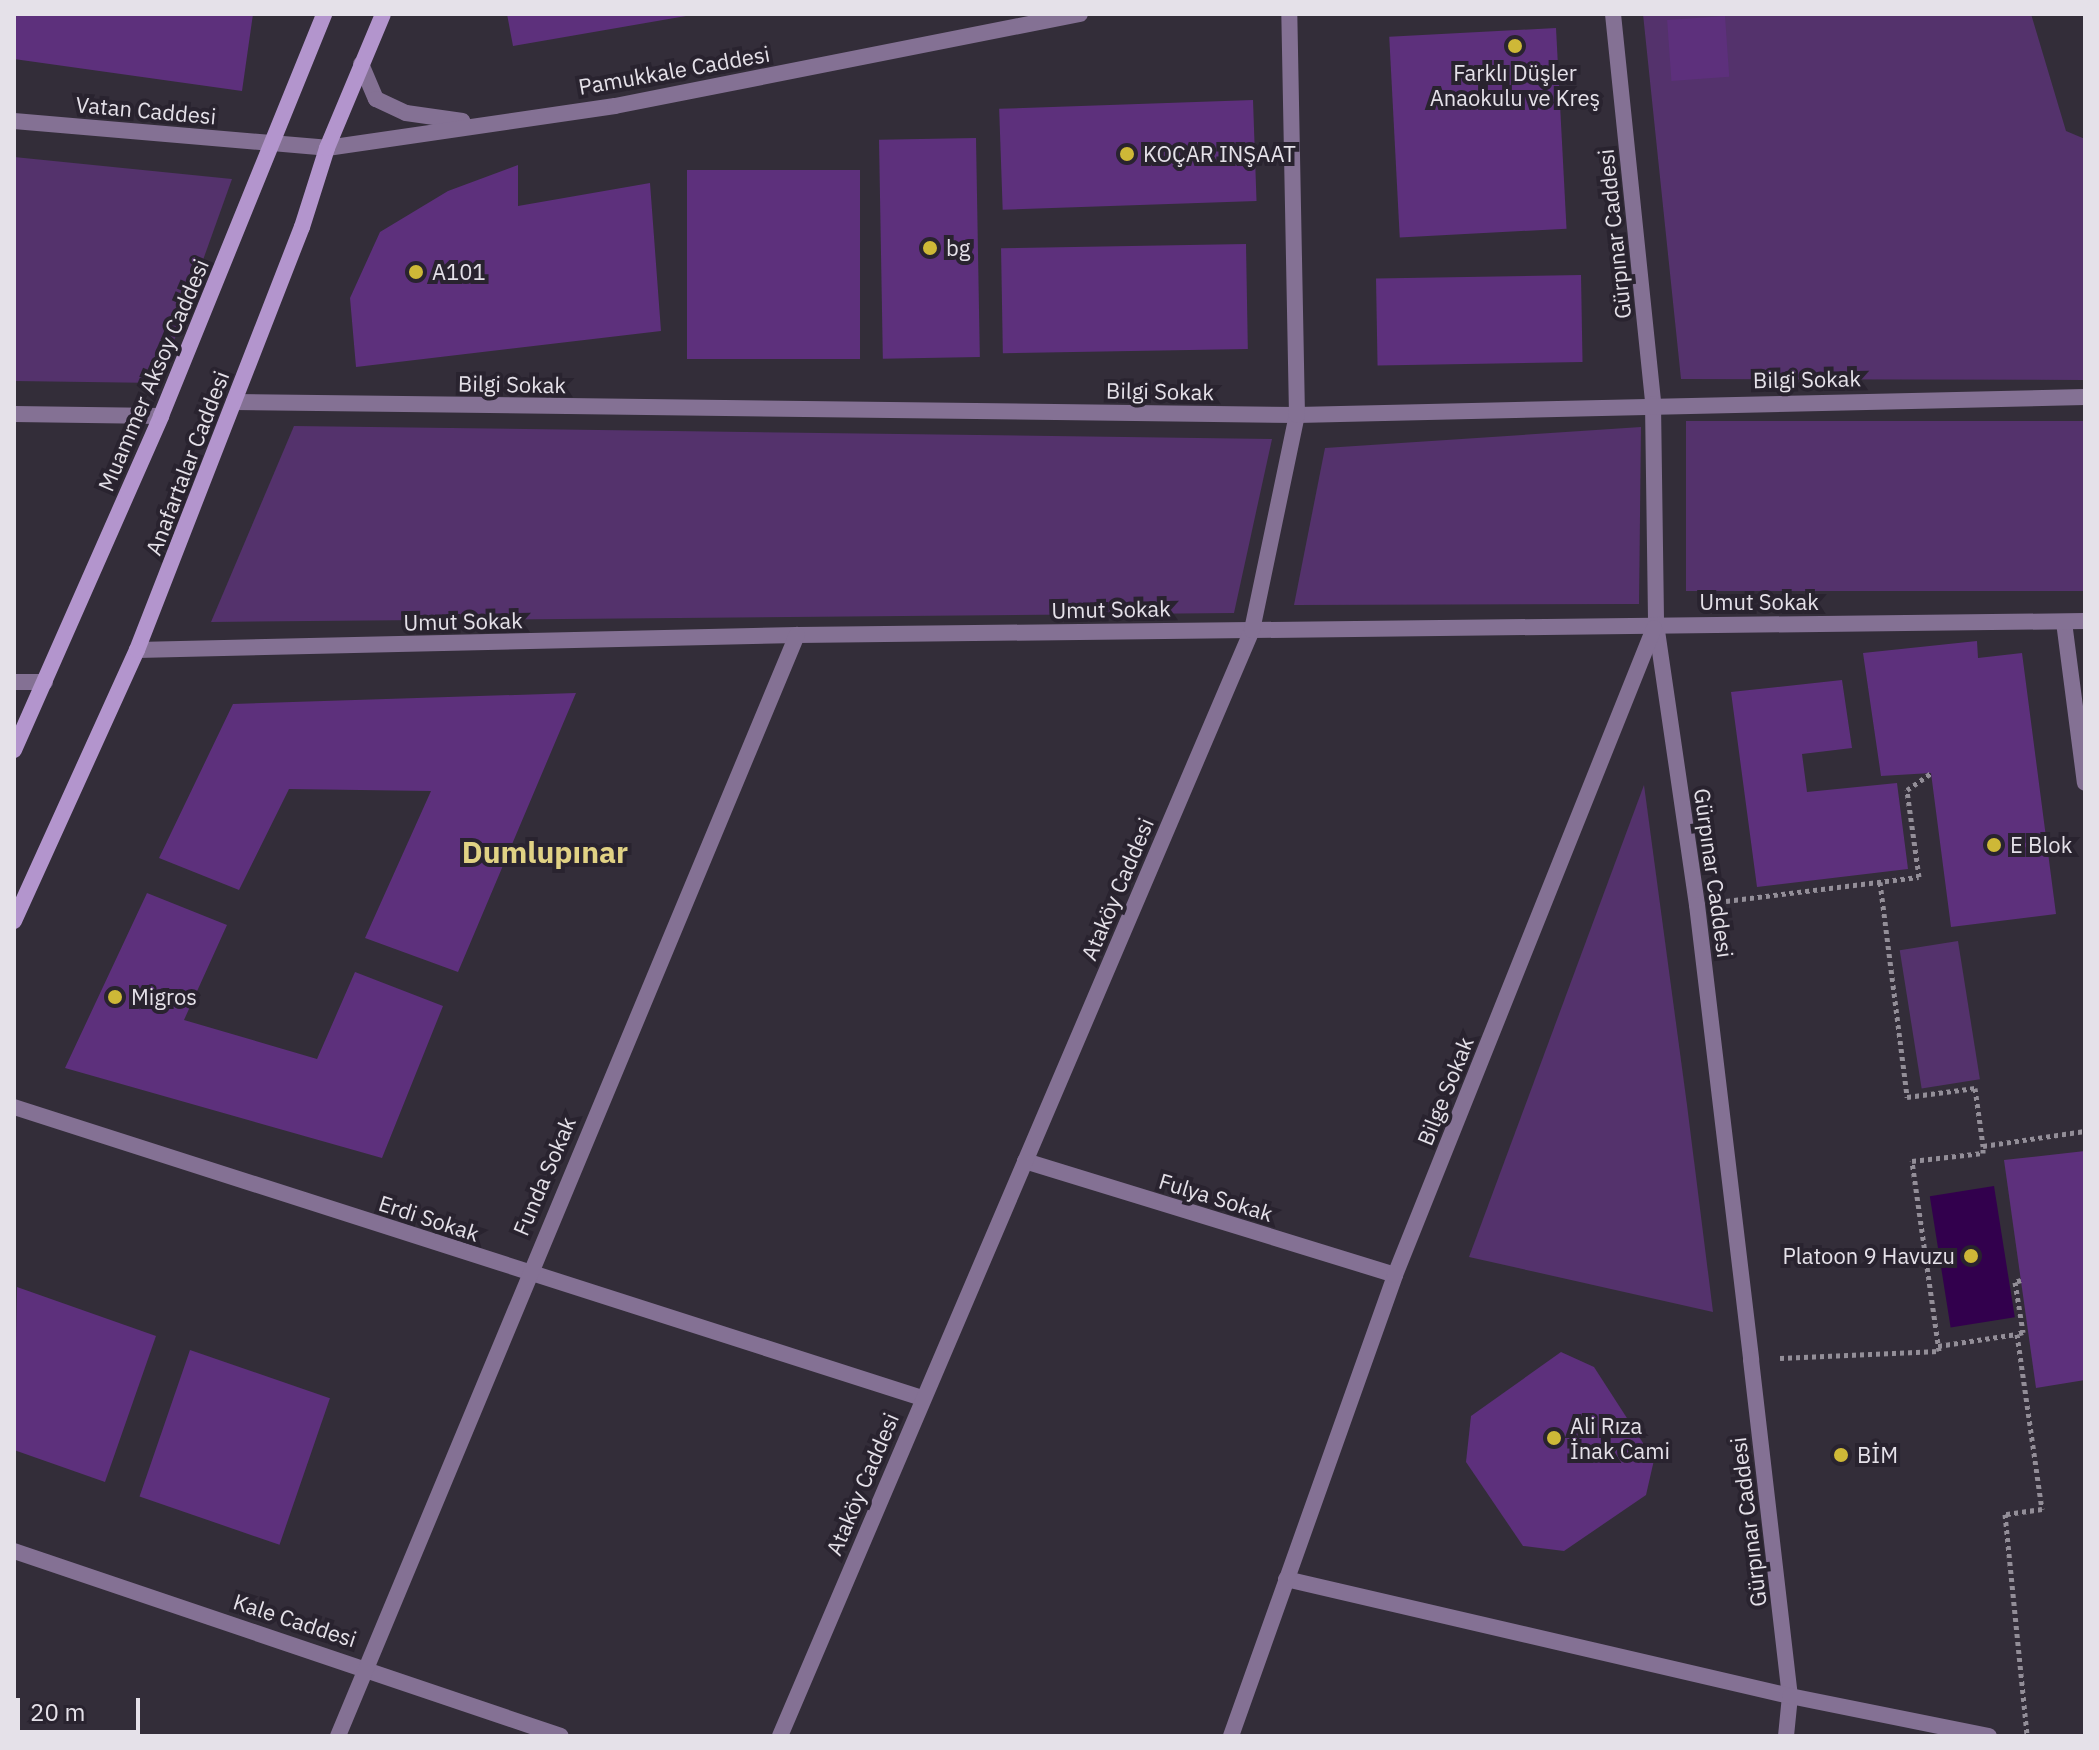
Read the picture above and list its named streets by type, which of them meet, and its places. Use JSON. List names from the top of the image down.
{
  "streets": {
    "main road": ["Muammer Aksoy Caddesi", "Anafartalar Caddesi"],
    "street": [
      "Pamukkale Caddesi",
      "Vatan Caddesi",
      "Gürpınar Caddesi",
      "Bilgi Sokak",
      "Umut Sokak",
      "Ataköy Caddesi",
      "Bilge Sokak",
      "Funda Sokak",
      "Fulya Sokak",
      "Erdi Sokak",
      "Kale Caddesi"
    ]
  },
  "crossings": [
    ["Pamukkale Caddesi", "Vatan Caddesi"],
    ["Pamukkale Caddesi", "Muammer Aksoy Caddesi"],
    ["Pamukkale Caddesi", "Anafartalar Caddesi"],
    ["Vatan Caddesi", "Muammer Aksoy Caddesi"],
    ["Gürpınar Caddesi", "Bilgi Sokak"],
    ["Gürpınar Caddesi", "Umut Sokak"],
    ["Gürpınar Caddesi", "Bilge Sokak"],
    ["Bilgi Sokak", "Anafartalar Caddesi"],
    ["Bilgi Sokak", "Ataköy Caddesi"],
    ["Anafartalar Caddesi", "Umut Sokak"],
    ["Umut Sokak", "Ataköy Caddesi"],
    ["Umut Sokak", "Bilge Sokak"],
    ["Umut Sokak", "Funda Sokak"],
    ["Ataköy Caddesi", "Fulya Sokak"],
    ["Ataköy Caddesi", "Erdi Sokak"],
    ["Bilge Sokak", "Fulya Sokak"],
    ["Funda Sokak", "Erdi Sokak"],
    ["Funda Sokak", "Kale Caddesi"]
  ],
  "districts": ["Dumlupınar"],
  "places": [
    "Farklı Düşler Anaokulu ve Kreş",
    "KOÇAR INŞAAT",
    "bg",
    "A101",
    "E Blok",
    "Migros",
    "Platoon 9 Havuzu",
    "Ali Rıza İnak Cami",
    "BİM"
  ],
  "scale_bar": "20 m"
}
